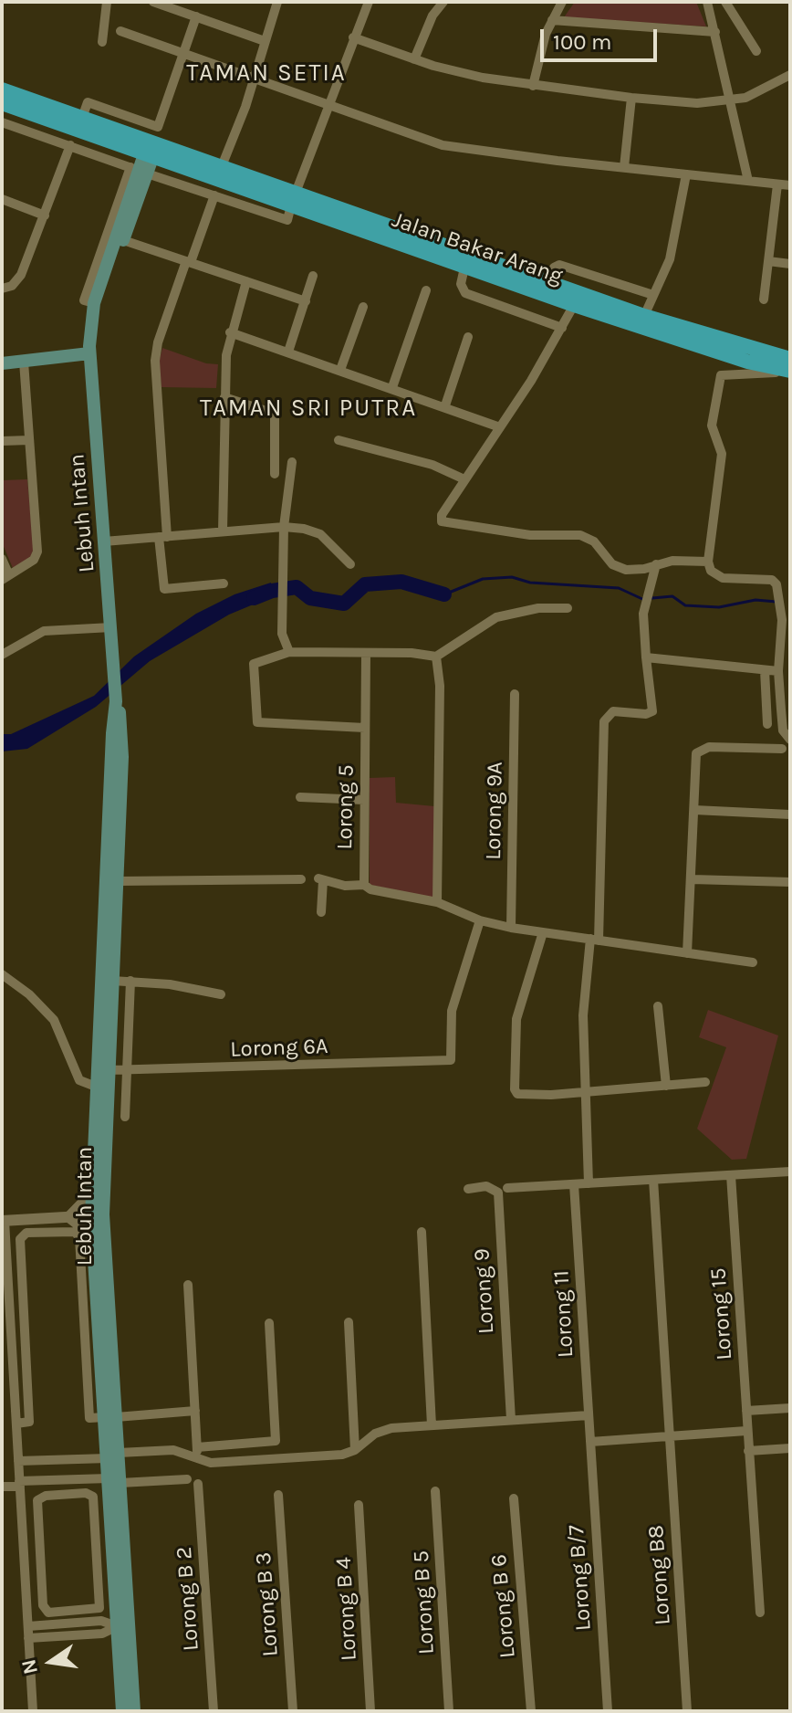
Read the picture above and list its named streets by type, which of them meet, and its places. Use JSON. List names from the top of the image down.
{
  "streets": {
    "main road": ["Jalan Bakar Arang", "Lebuh Intan"],
    "street": [
      "Lorong 5",
      "Lorong 9A",
      "Lorong 6A",
      "Lorong 9",
      "Lorong 11",
      "Lorong 15",
      "Lorong B8",
      "Lorong B/7",
      "Lorong B 2",
      "Lorong B 5",
      "Lorong B 3",
      "Lorong B 6",
      "Lorong B 4"
    ]
  },
  "crossings": [
    ["Jalan Bakar Arang", "Lebuh Intan"],
    ["Lebuh Intan", "Lorong 6A"],
    ["Lorong 11", "Lorong B/7"]
  ],
  "districts": ["TAMAN SETIA", "TAMAN SRI PUTRA"],
  "scale_bar": "100 m",
  "north": "left"
}
